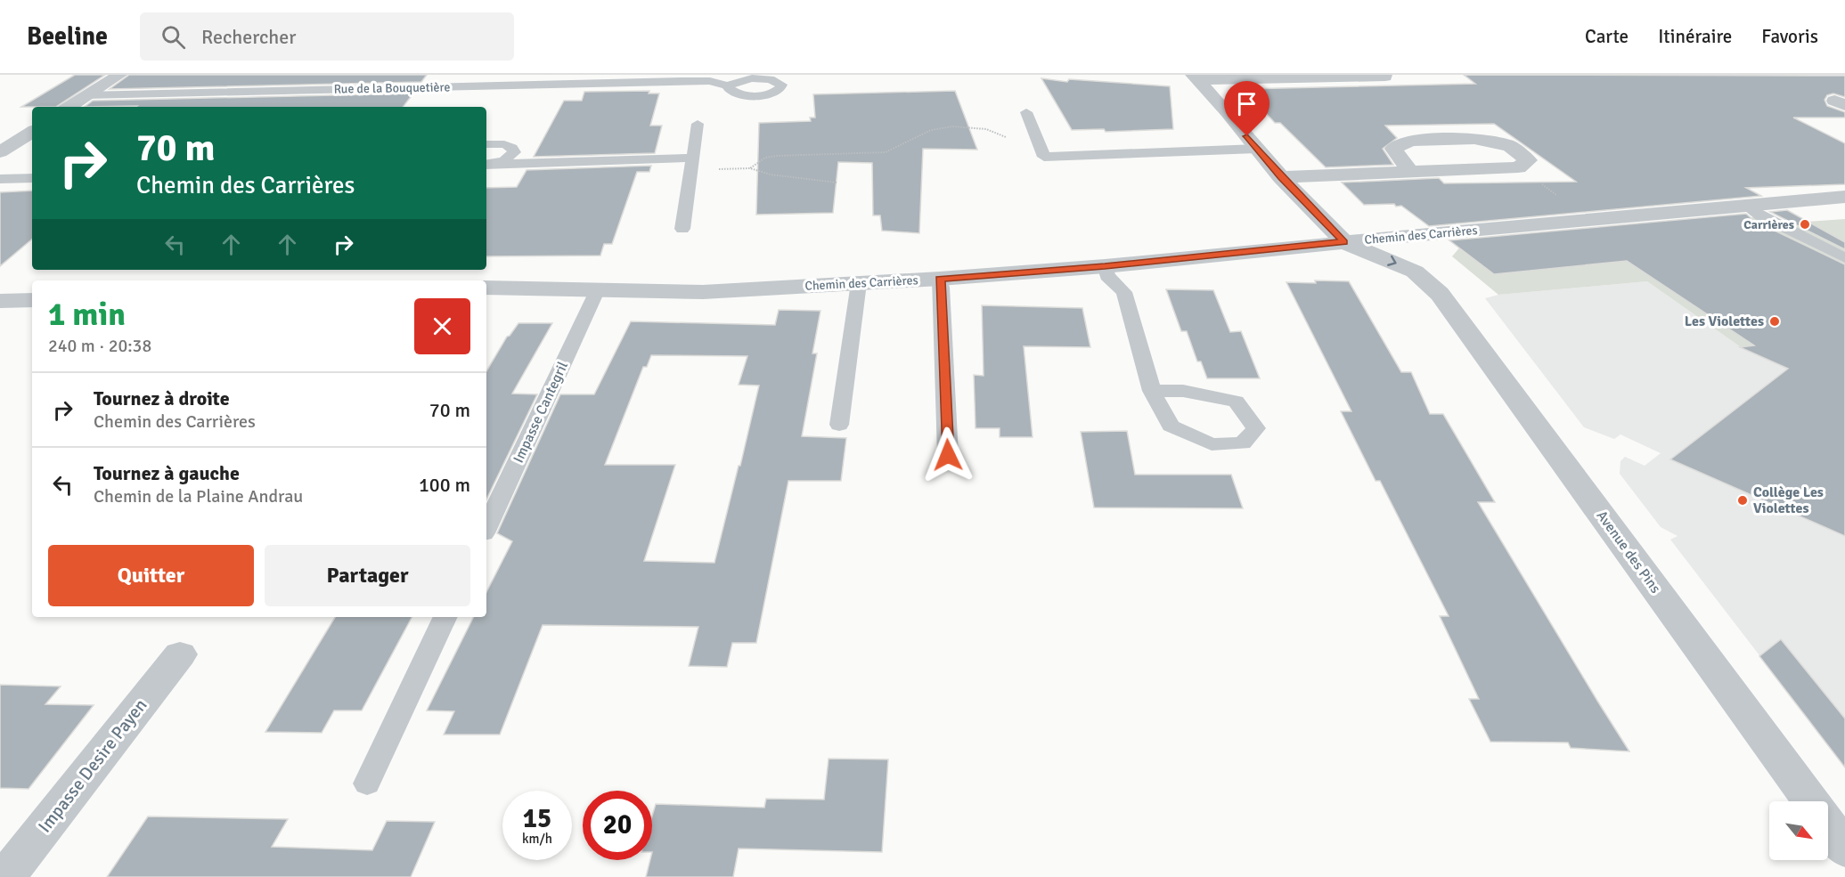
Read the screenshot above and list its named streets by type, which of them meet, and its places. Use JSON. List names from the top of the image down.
{
  "streets": {
    "street": ["Chemin des Carrières", "Avenue des Pins", "Impasse Desire Payen"],
    "lane": ["Rue de la Bouquetière", "Impasse Cantegril"]
  },
  "crossings": [
    ["Chemin des Carrières", "Impasse Cantegril"],
    ["Chemin des Carrières", "Avenue des Pins"]
  ],
  "places": ["Carrières", "Les Violettes", "Collège Les Violettes"],
  "north": "bottom right",
  "page": {
    "header": "Beeline",
    "search": "Rechercher",
    "nav": ["Carte", "Itinéraire", "Favoris"],
    "turn": ["70 m", "Chemin des Carrières"],
    "heading": ["1 min", "240 m · 20:38"],
    "list": [
      {
        "name": "Tournez à droite",
        "note": "Chemin des Carrières",
        "value": "70 m"
      },
      {
        "name": "Tournez à gauche",
        "note": "Chemin de la Plaine Andrau",
        "value": "100 m"
      }
    ],
    "buttons": ["Quitter", "Partager"],
    "speed": "15 km/h",
    "limit": "20"
  }
}
